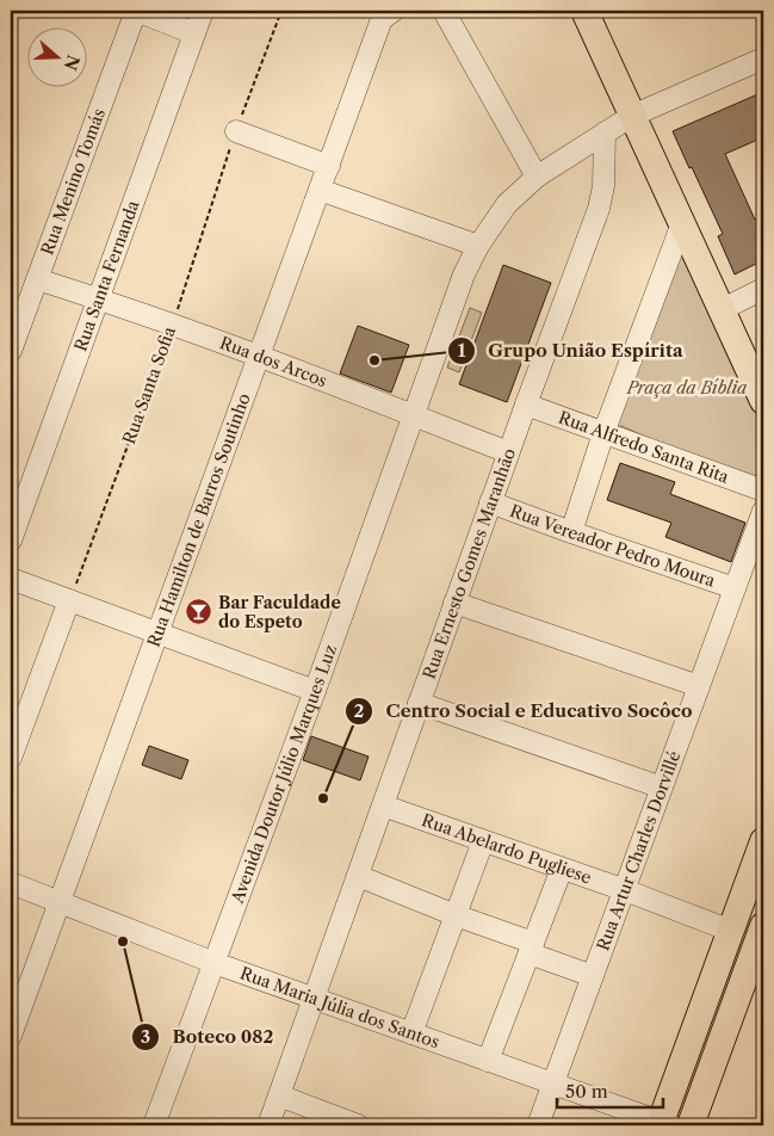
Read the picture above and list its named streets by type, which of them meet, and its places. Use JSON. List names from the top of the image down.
{
  "streets": {
    "street": [
      "Rua Menino Tomás",
      "Rua Santa Fernanda",
      "Rua dos Arcos",
      "Rua Alfredo Santa Rita",
      "Rua Hamilton de Barros Soutinho",
      "Rua Vereador Pedro Moura",
      "Rua Ernesto Gomes Maranhão",
      "Avenida Doutor Júlio Marques Luz",
      "Rua Abelardo Pugliese",
      "Rua Artur Charles Dorvillé",
      "Rua Maria Júlia dos Santos"
    ],
    "path": ["Rua Santa Sofia"]
  },
  "crossings": [
    ["Rua Menino Tomás", "Rua dos Arcos"],
    ["Rua Santa Fernanda", "Rua dos Arcos"],
    ["Rua dos Arcos", "Rua Santa Sofia"],
    ["Rua dos Arcos", "Rua Hamilton de Barros Soutinho"],
    ["Rua dos Arcos", "Rua Ernesto Gomes Maranhão"],
    ["Rua dos Arcos", "Avenida Doutor Júlio Marques Luz"],
    ["Rua Alfredo Santa Rita", "Rua Ernesto Gomes Maranhão"],
    ["Rua Hamilton de Barros Soutinho", "Rua Maria Júlia dos Santos"],
    ["Rua Vereador Pedro Moura", "Rua Ernesto Gomes Maranhão"],
    ["Rua Vereador Pedro Moura", "Rua Artur Charles Dorvillé"],
    ["Rua Ernesto Gomes Maranhão", "Avenida Doutor Júlio Marques Luz"],
    ["Rua Ernesto Gomes Maranhão", "Rua Abelardo Pugliese"],
    ["Rua Ernesto Gomes Maranhão", "Rua Maria Júlia dos Santos"],
    ["Avenida Doutor Júlio Marques Luz", "Rua Maria Júlia dos Santos"],
    ["Rua Abelardo Pugliese", "Rua Artur Charles Dorvillé"],
    ["Rua Artur Charles Dorvillé", "Rua Maria Júlia dos Santos"]
  ],
  "parks": ["Praça da Bíblia"],
  "places": {
    "other": ["Grupo União Espírita", "Centro Social e Educativo Socôco", "Boteco 082"],
    "bar": ["Bar Faculdade do Espeto"]
  },
  "scale_bar": "50 m",
  "north": "right"
}
